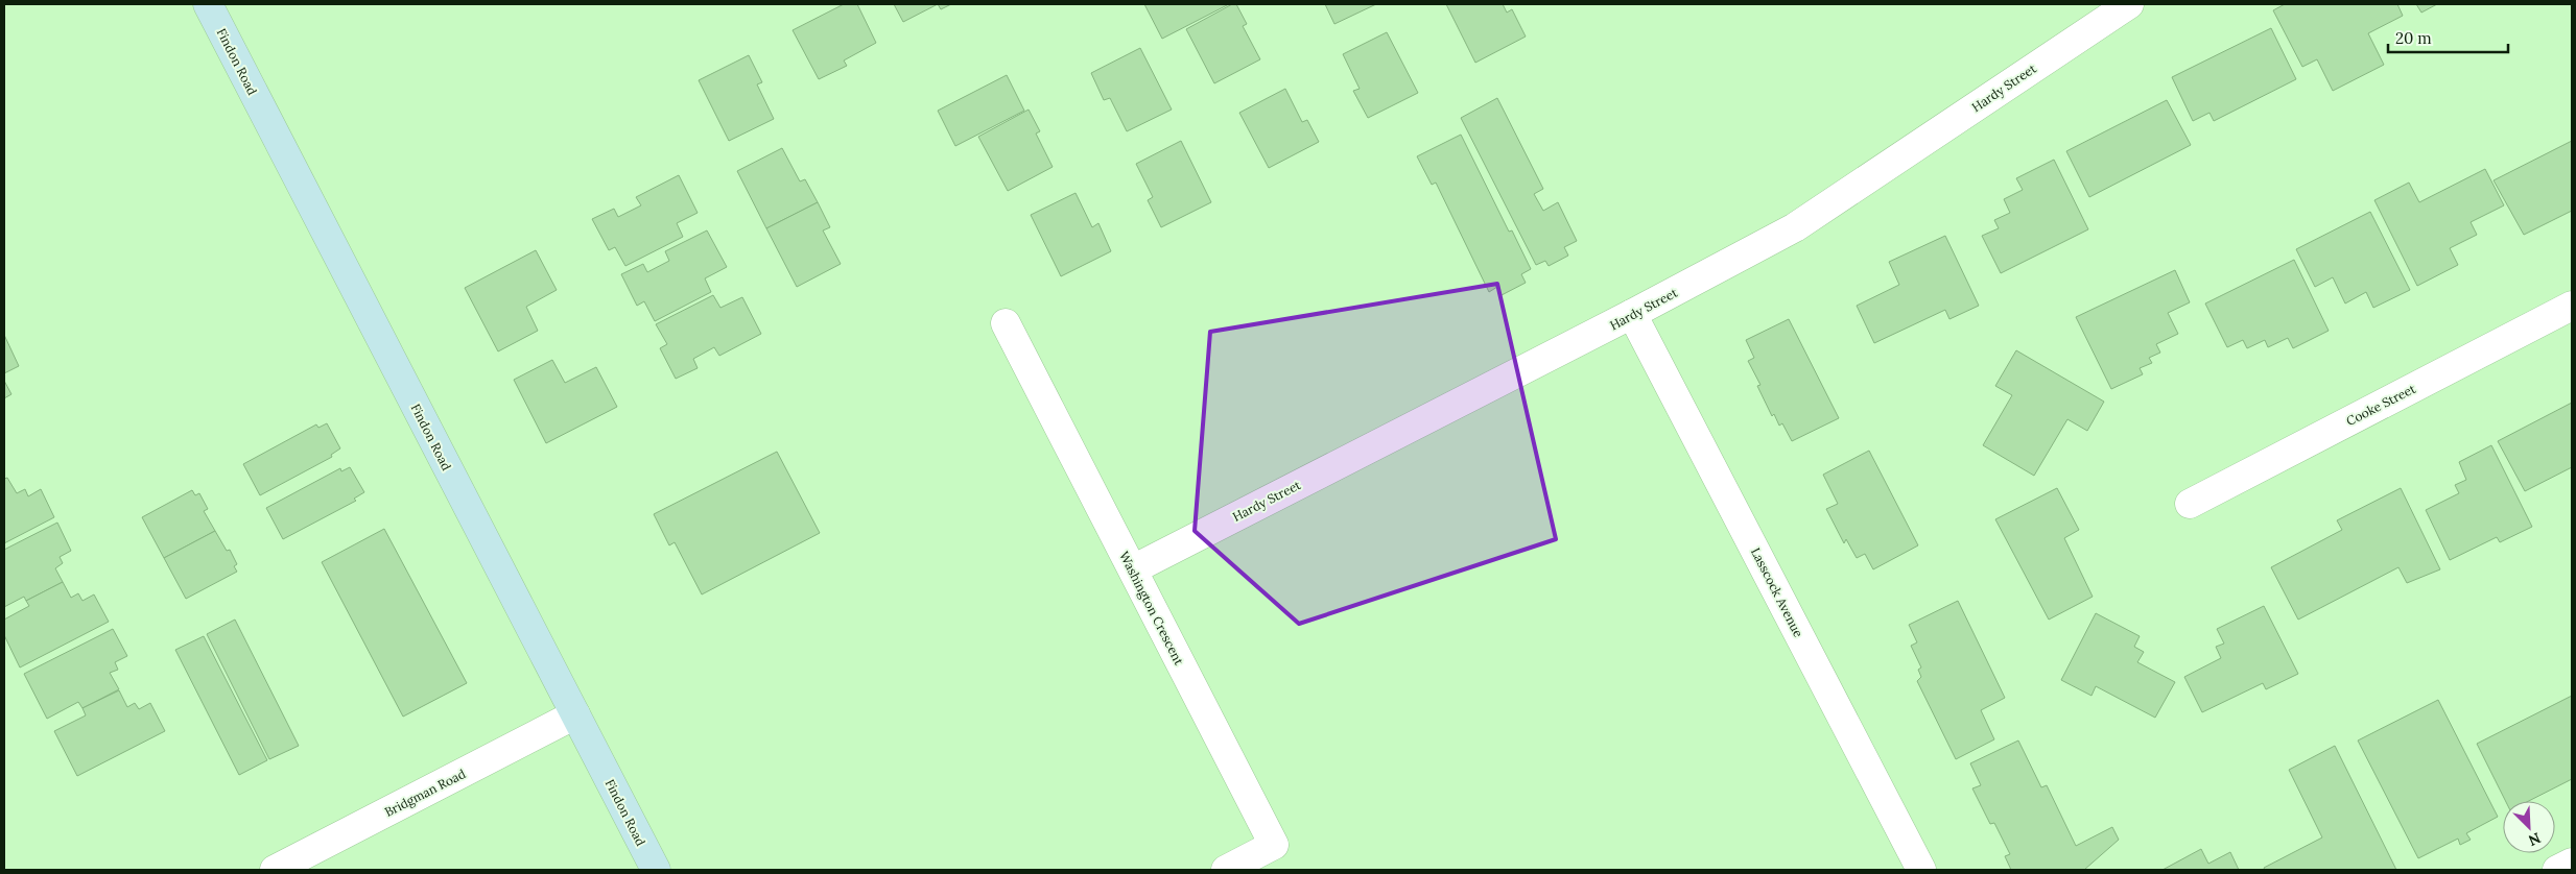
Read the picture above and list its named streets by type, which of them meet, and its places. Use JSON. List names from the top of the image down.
{
  "streets": {
    "main road": ["Findon Road"],
    "street": [
      "Hardy Street",
      "Cooke Street",
      "Lasscock Avenue",
      "Washington Crescent",
      "Bridgman Road"
    ]
  },
  "crossings": [
    ["Findon Road", "Bridgman Road"],
    ["Hardy Street", "Lasscock Avenue"],
    ["Hardy Street", "Washington Crescent"]
  ],
  "scale_bar": "20 m",
  "north": "bottom right"
}
